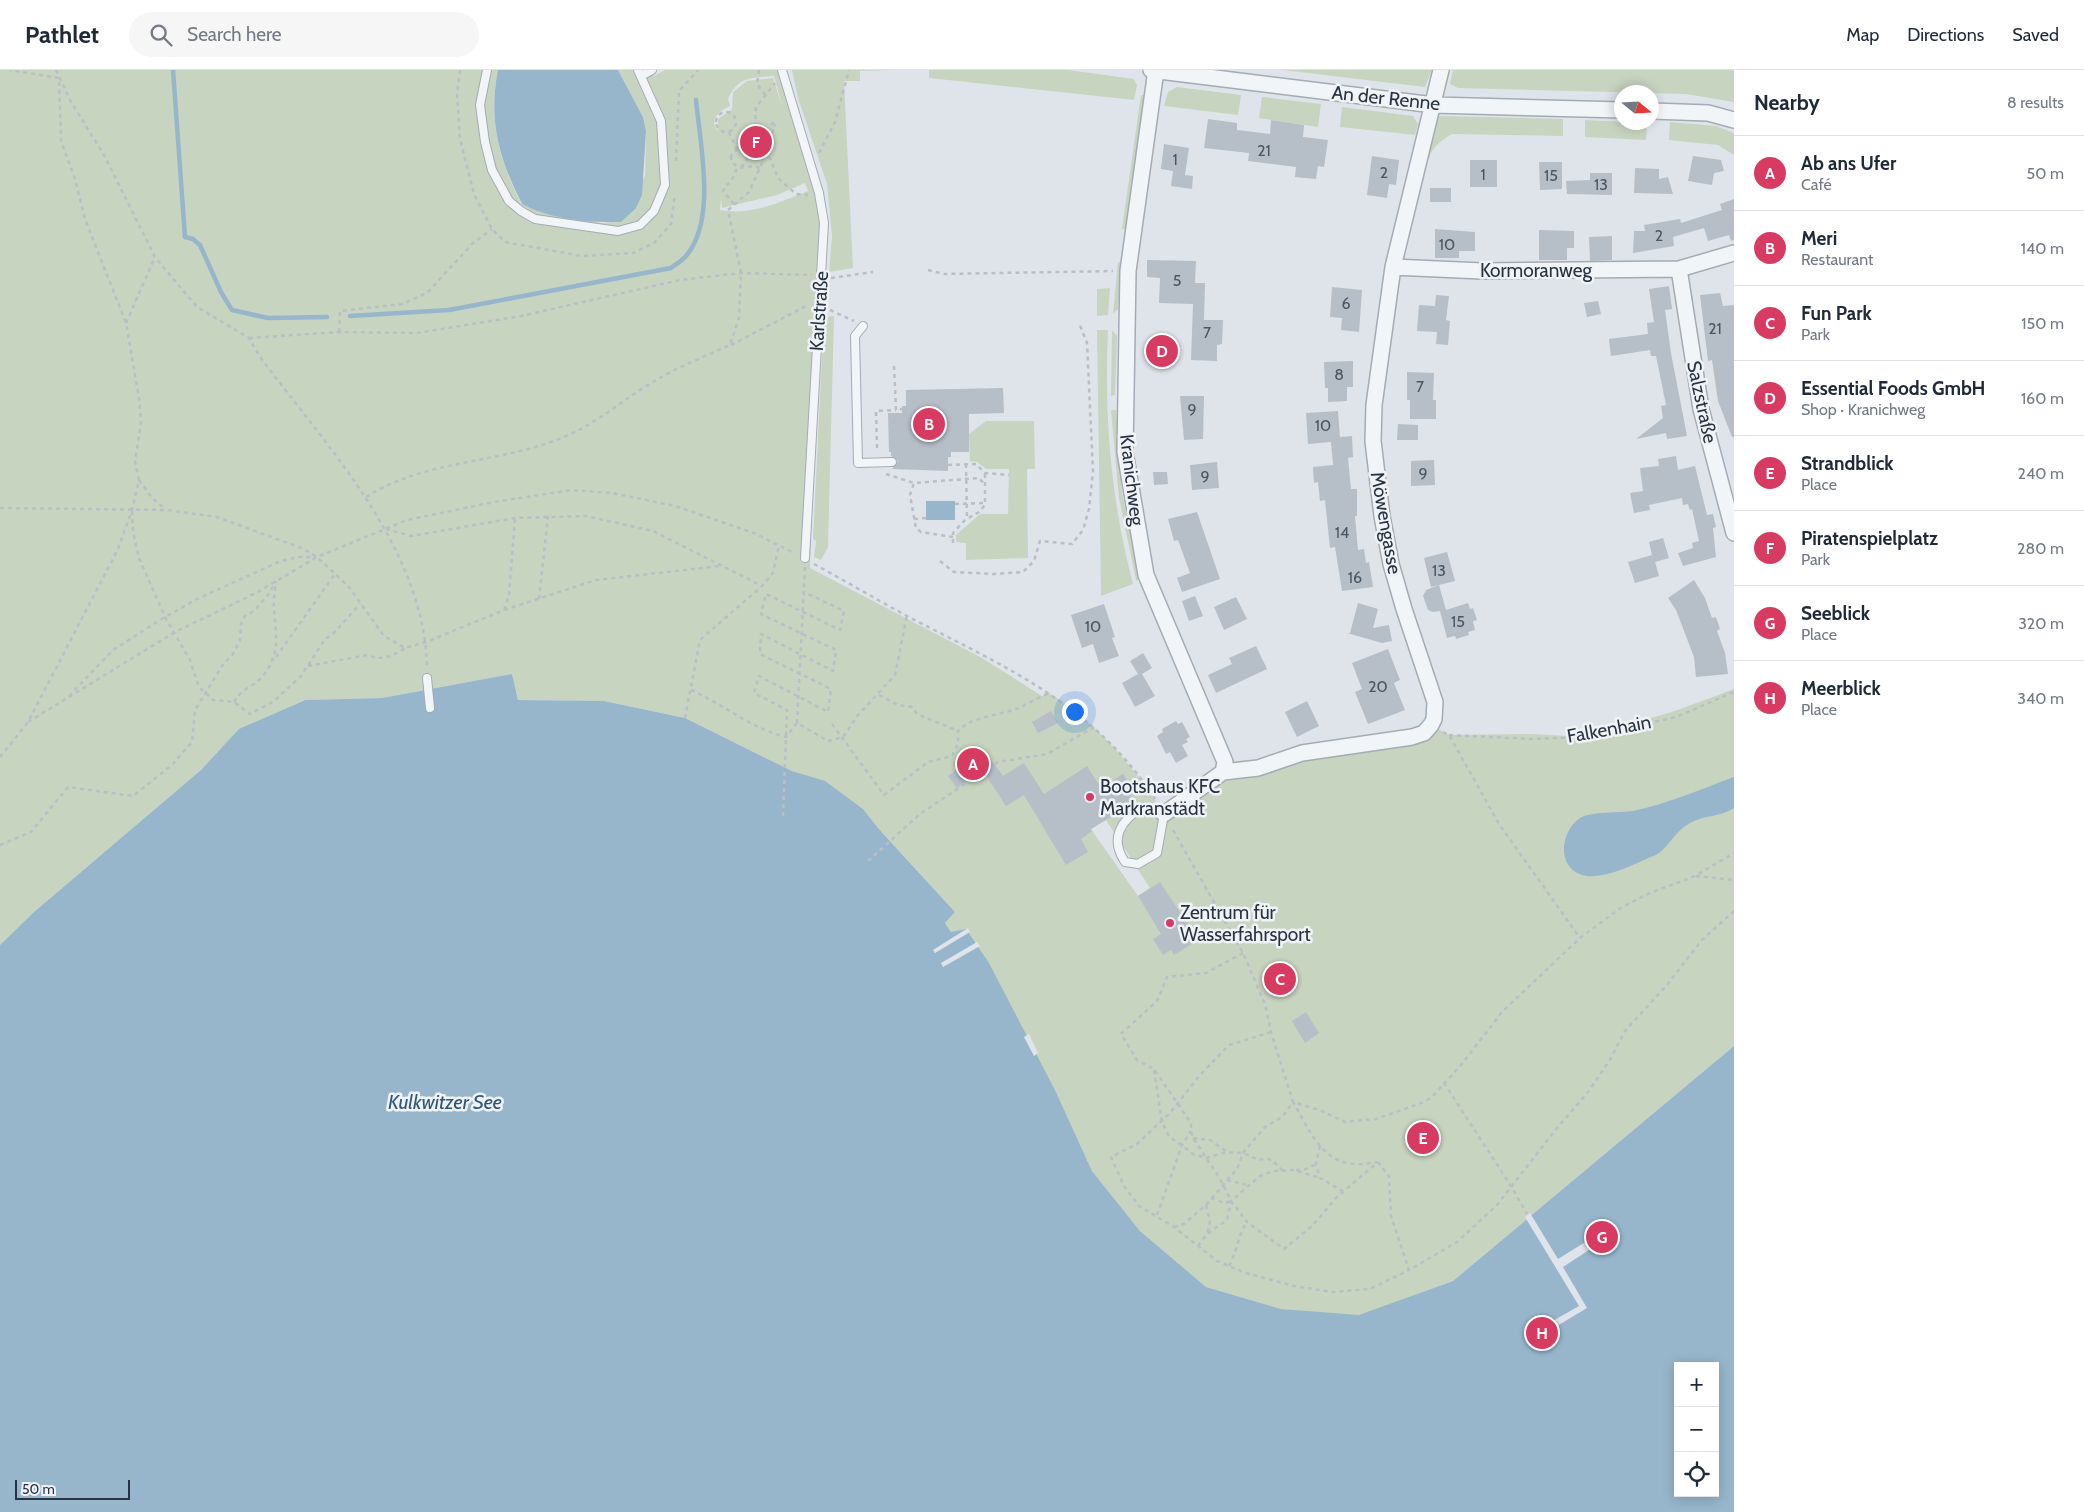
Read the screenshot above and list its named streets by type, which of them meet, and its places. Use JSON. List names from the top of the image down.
{
  "streets": {
    "street": [
      "An der Renne",
      "Kormoranweg",
      "Salzstraße",
      "Kranichweg",
      "Möwengasse"
    ],
    "lane": ["Karlstraße"],
    "path": ["Falkenhain"]
  },
  "crossings": [
    ["An der Renne", "Kranichweg"],
    ["An der Renne", "Möwengasse"],
    ["Kormoranweg", "Salzstraße"],
    ["Kormoranweg", "Möwengasse"]
  ],
  "water": ["Kulkwitzer See"],
  "places": ["Bootshaus KFC Markranstädt", "Zentrum für Wasserfahrsport"],
  "house_numbers": [
    "21",
    "1",
    "2",
    "1",
    "15",
    "13",
    "2",
    "10",
    "5",
    "6",
    "21",
    "7",
    "8",
    "7",
    "9",
    "10",
    "9",
    "9",
    "14",
    "13",
    "16",
    "15",
    "10",
    "20"
  ],
  "scale_bar": "50 m",
  "north": "right",
  "page": {
    "header": "Pathlet",
    "search": "Search here",
    "nav": ["Map", "Directions", "Saved"],
    "heading": ["Nearby", "8 results"],
    "pins": [
      "F",
      "D",
      "B",
      "A",
      "C",
      "E",
      "G",
      "H"
    ],
    "list": [
      {
        "mark": "A",
        "name": "Ab ans Ufer",
        "note": "Café",
        "value": "50 m"
      },
      {
        "mark": "B",
        "name": "Meri",
        "note": "Restaurant",
        "value": "140 m"
      },
      {
        "mark": "C",
        "name": "Fun Park",
        "note": "Park",
        "value": "150 m"
      },
      {
        "mark": "D",
        "name": "Essential Foods GmbH",
        "note": "Shop · Kranichweg",
        "value": "160 m"
      },
      {
        "mark": "E",
        "name": "Strandblick",
        "note": "Place",
        "value": "240 m"
      },
      {
        "mark": "F",
        "name": "Piratenspielplatz",
        "note": "Park",
        "value": "280 m"
      },
      {
        "mark": "G",
        "name": "Seeblick",
        "note": "Place",
        "value": "320 m"
      },
      {
        "mark": "H",
        "name": "Meerblick",
        "note": "Place",
        "value": "340 m"
      }
    ],
    "map_buttons": ["+", "−"],
    "scale": "50 m"
  }
}
